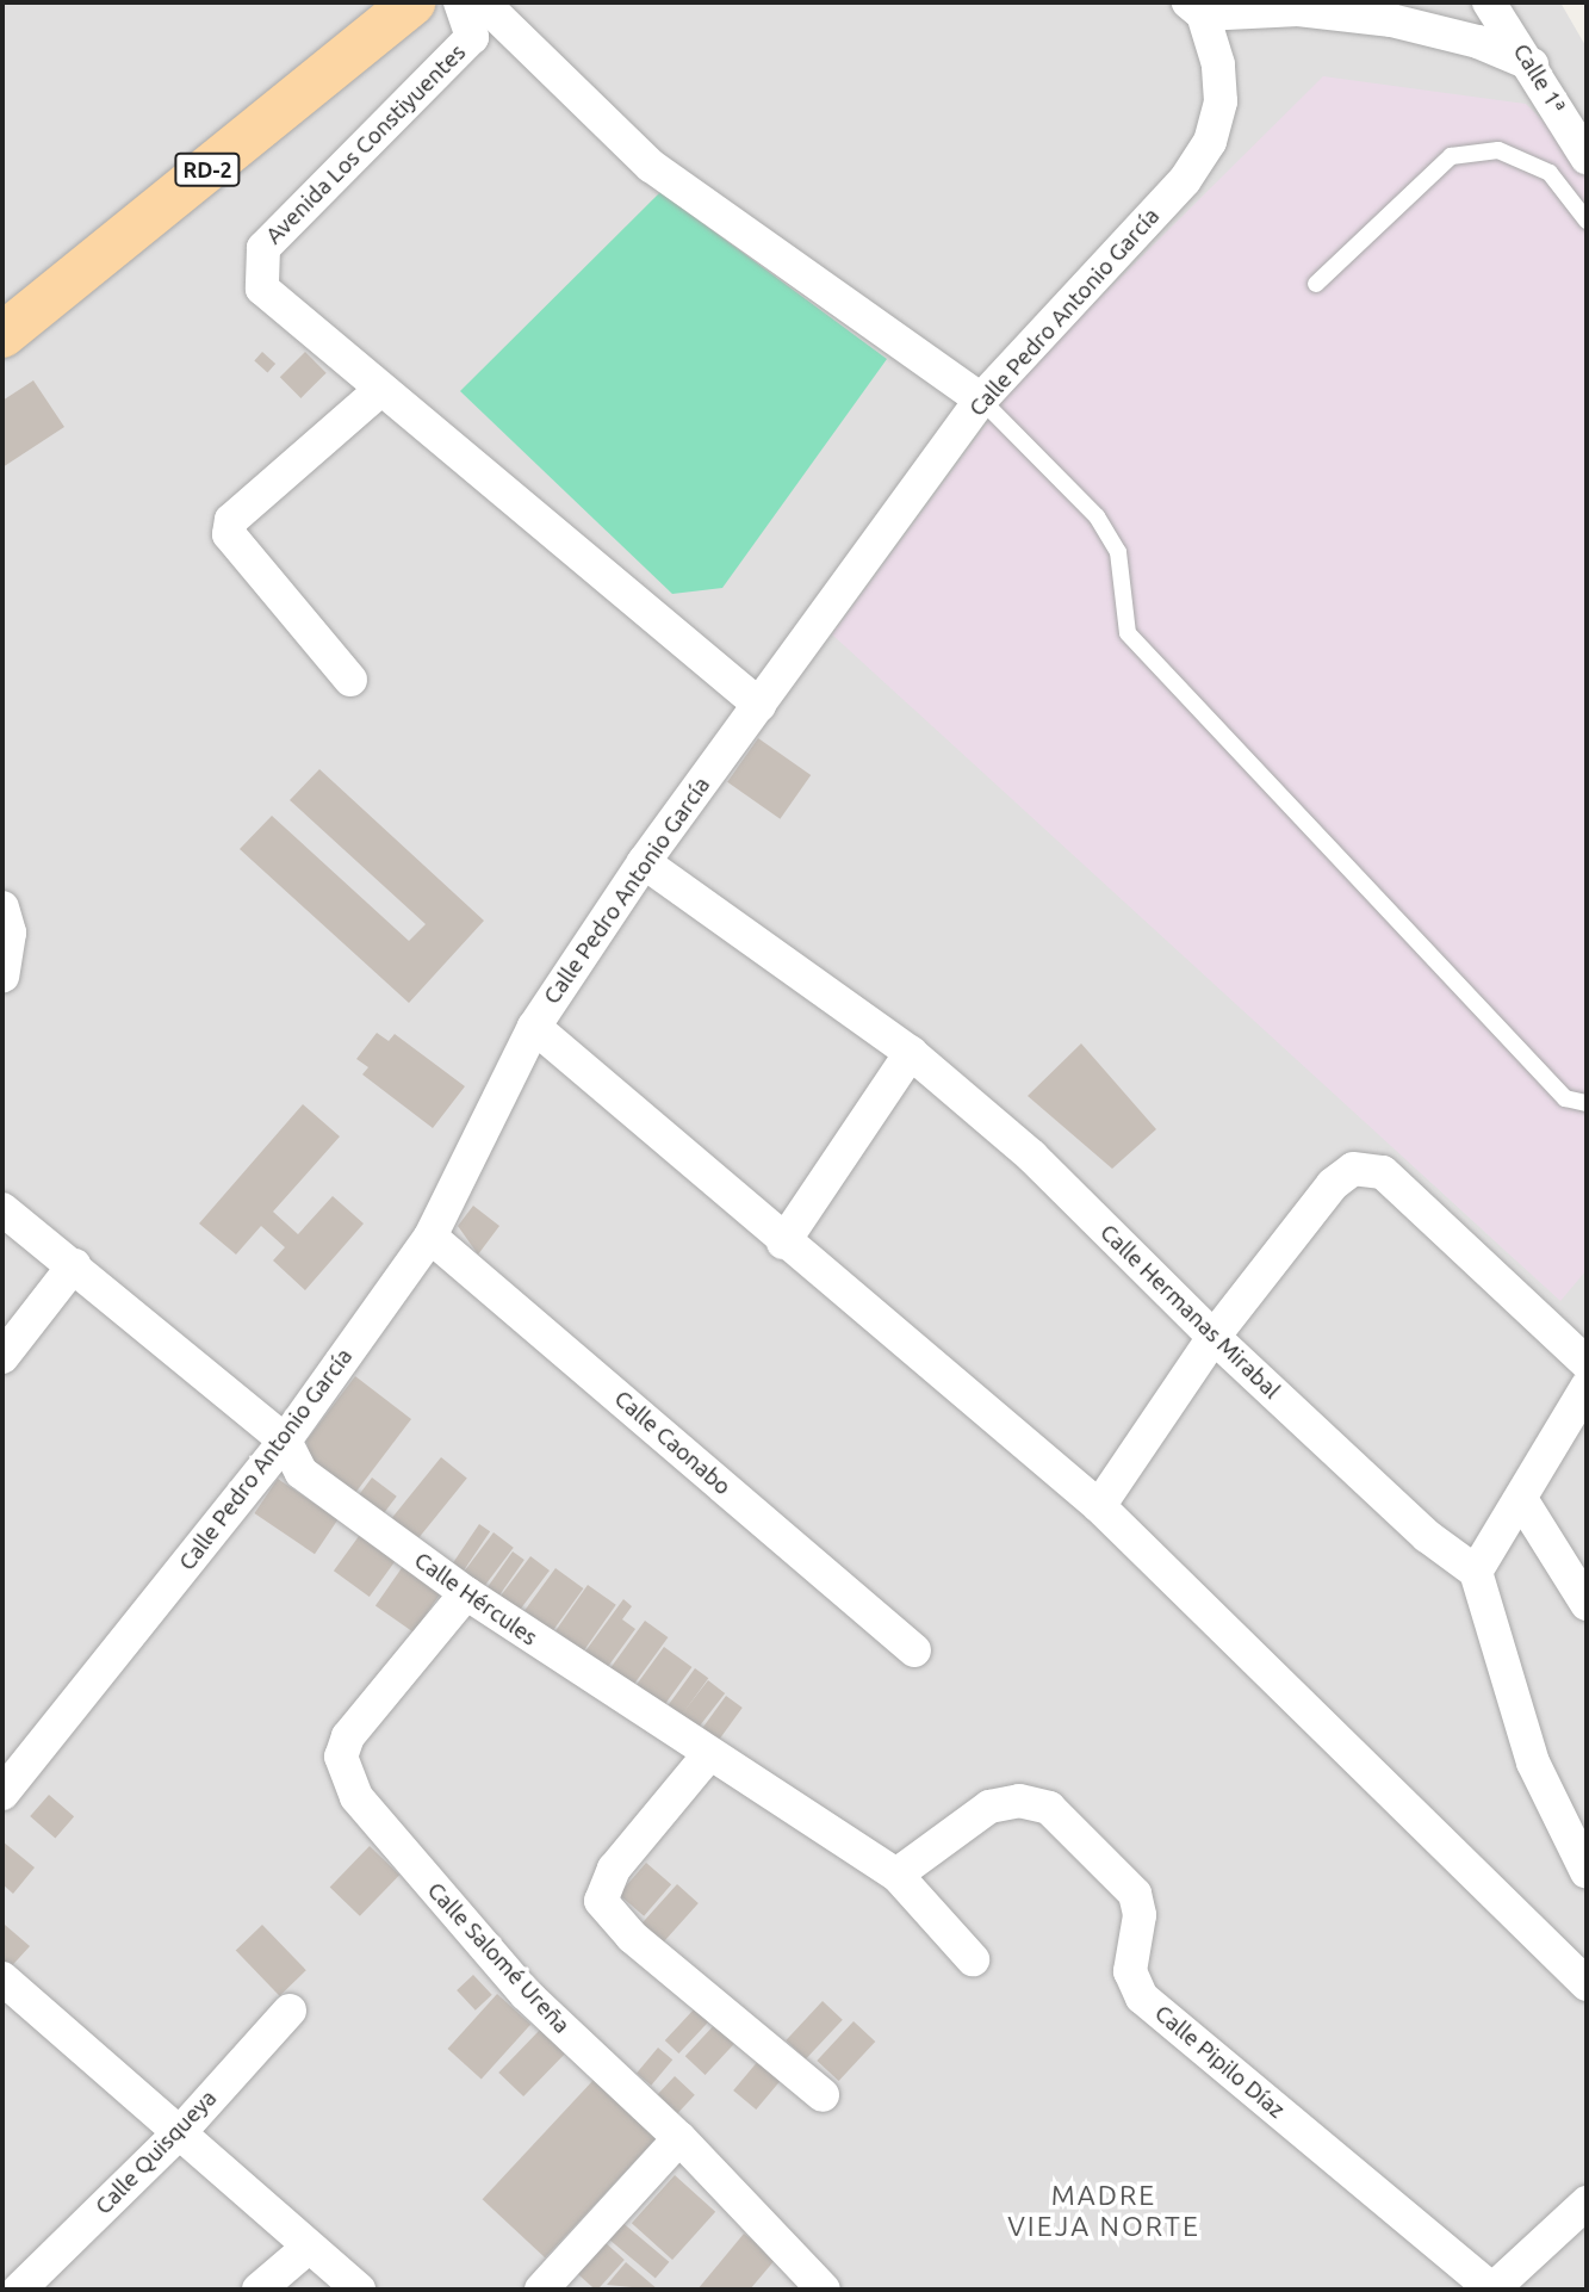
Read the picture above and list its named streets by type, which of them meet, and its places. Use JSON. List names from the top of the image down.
{
  "streets": {
    "main road": ["RD-2"],
    "street": [
      "Calle 1ª",
      "Avenida Los Constiyuentes",
      "Calle Pedro Antonio García",
      "Calle Hermanas Mirabal",
      "Calle Caonabo",
      "Calle Hércules",
      "Calle Salomé Ureña",
      "Calle Pipilo Díaz",
      "Calle Quisqueya"
    ]
  },
  "crossings": [
    ["Calle Pedro Antonio García", "Calle Hermanas Mirabal"],
    ["Calle Pedro Antonio García", "Calle Caonabo"],
    ["Calle Pedro Antonio García", "Calle Hércules"],
    ["Calle Hércules", "Calle Salomé Ureña"],
    ["Calle Hércules", "Calle Pipilo Díaz"]
  ],
  "districts": ["MADRE VIEJA NORTE"]
}
